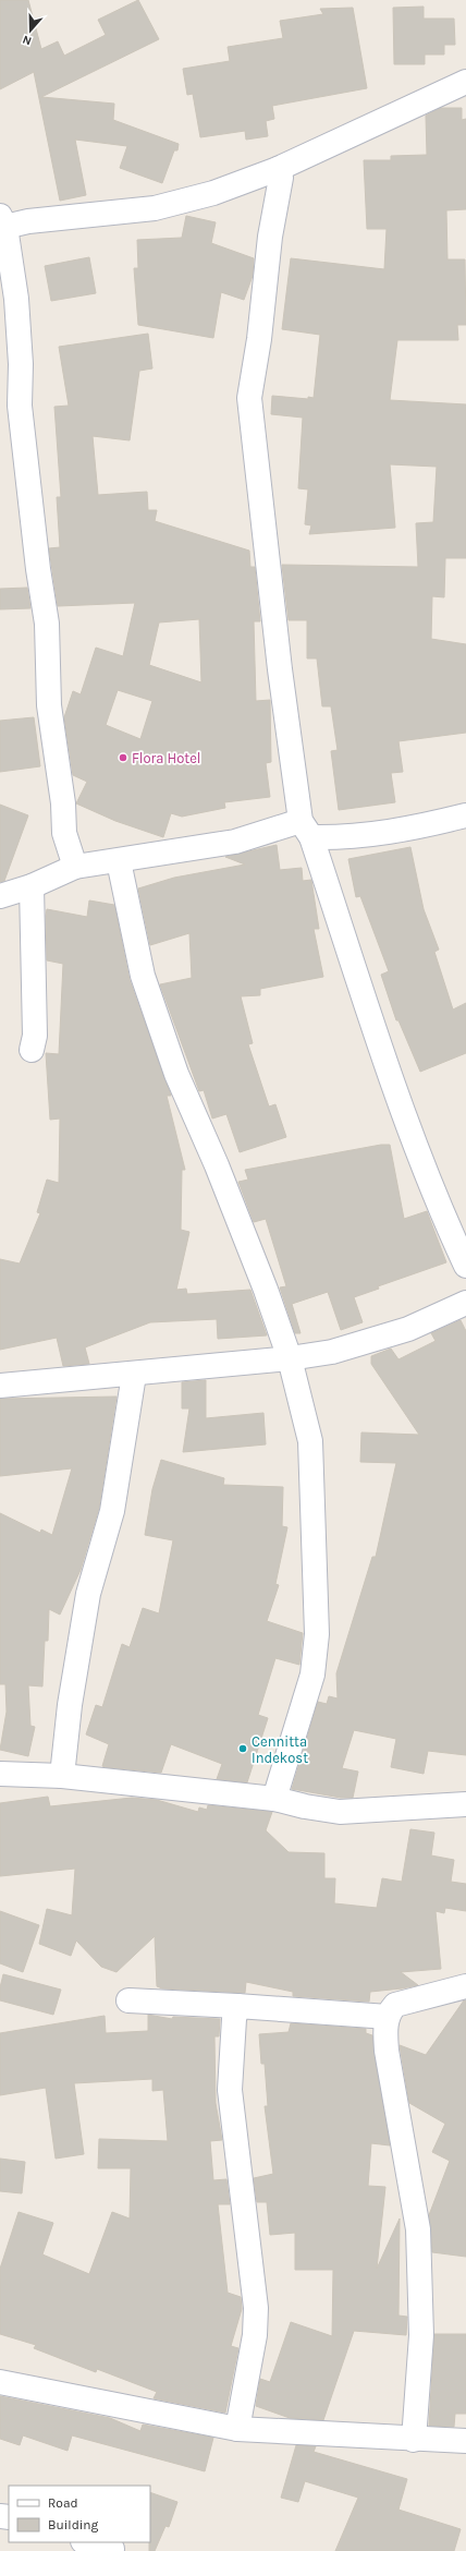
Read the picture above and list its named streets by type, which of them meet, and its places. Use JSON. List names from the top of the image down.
{
  "places": ["Flora Hotel", "Cennitta Indekost"],
  "legend": ["Road", "Building"],
  "north": "bottom"
}
